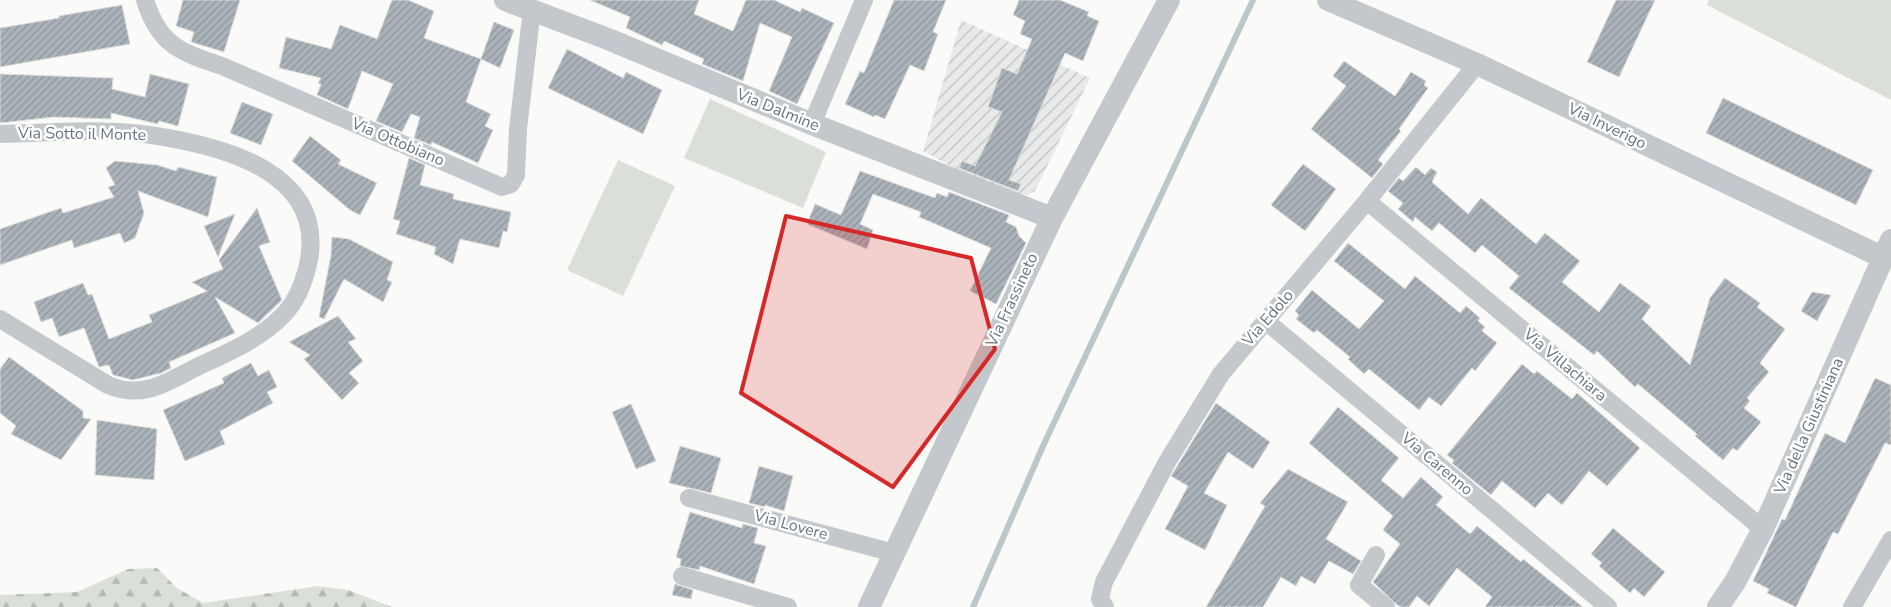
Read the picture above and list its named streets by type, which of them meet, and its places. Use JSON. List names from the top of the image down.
{
  "streets": {
    "street": [
      "Via Dalmine",
      "Via Inverigo",
      "Via Sotto il Monte",
      "Via Ottobiano",
      "Via Frassineto",
      "Via Edolo",
      "Via Villachiara",
      "Via della Giustiniana",
      "Via Carenno",
      "Via Lovere"
    ]
  },
  "crossings": [
    ["Via Dalmine", "Via Ottobiano"],
    ["Via Dalmine", "Via Frassineto"],
    ["Via Inverigo", "Via Edolo"],
    ["Via Inverigo", "Via della Giustiniana"],
    ["Via Frassineto", "Via Lovere"],
    ["Via Edolo", "Via Villachiara"],
    ["Via Edolo", "Via Carenno"],
    ["Via Villachiara", "Via della Giustiniana"]
  ]
}
